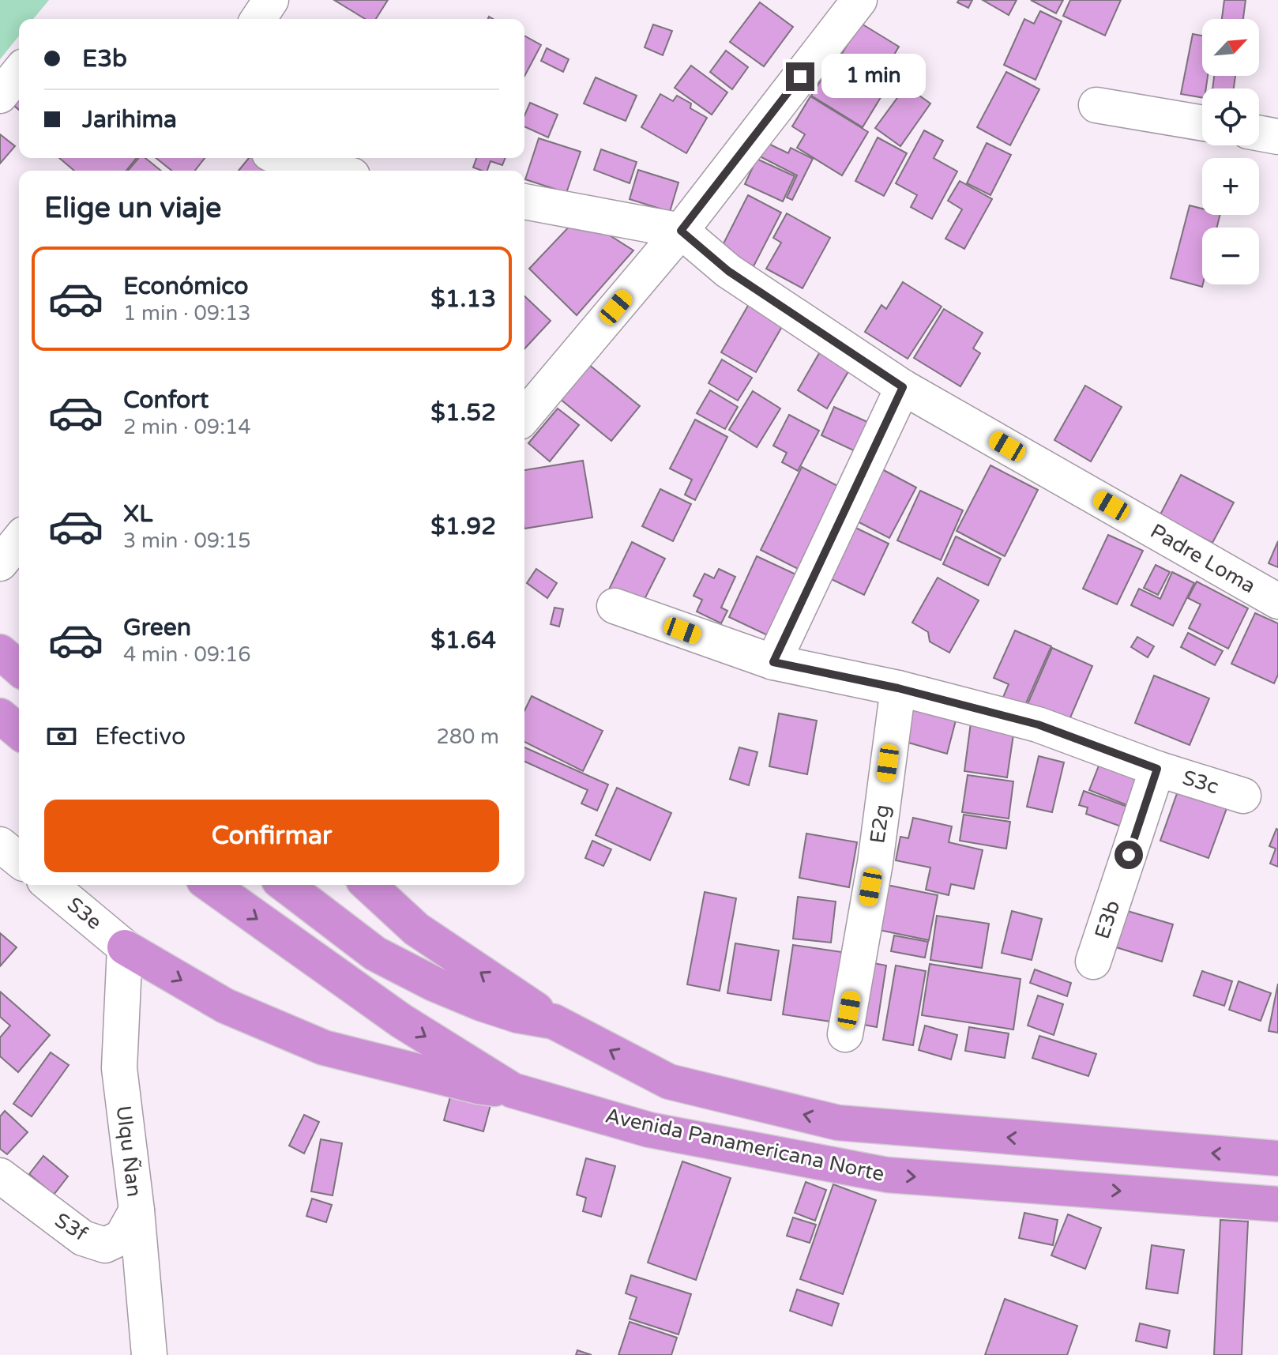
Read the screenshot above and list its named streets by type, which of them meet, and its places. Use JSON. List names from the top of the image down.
{
  "streets": {
    "highway": ["Avenida Panamericana Norte"],
    "street": [
      "Padre Loma",
      "S3c",
      "E2g",
      "S3e",
      "E3b",
      "Ulqu Ñan",
      "S3f"
    ]
  },
  "crossings": [
    ["S3c", "E2g"],
    ["S3c", "E3b"],
    ["S3e", "Ulqu Ñan"],
    ["Ulqu Ñan", "S3f"]
  ],
  "north": "top right",
  "page": {
    "map_buttons": ["+", "−"],
    "banner": ["E3b", "Jarihima"],
    "bubble": "1 min",
    "heading": "Elige un viaje",
    "list": [
      {
        "name": "Económico",
        "note": "1 min · 09:13",
        "value": "$1.13"
      },
      {
        "name": "Confort",
        "note": "2 min · 09:14",
        "value": "$1.52"
      },
      {
        "name": "XL",
        "note": "3 min · 09:15",
        "value": "$1.92"
      },
      {
        "name": "Green",
        "note": "4 min · 09:16",
        "value": "$1.64"
      }
    ],
    "pay": ["Efectivo", "280 m"],
    "buttons": "Confirmar"
  }
}
